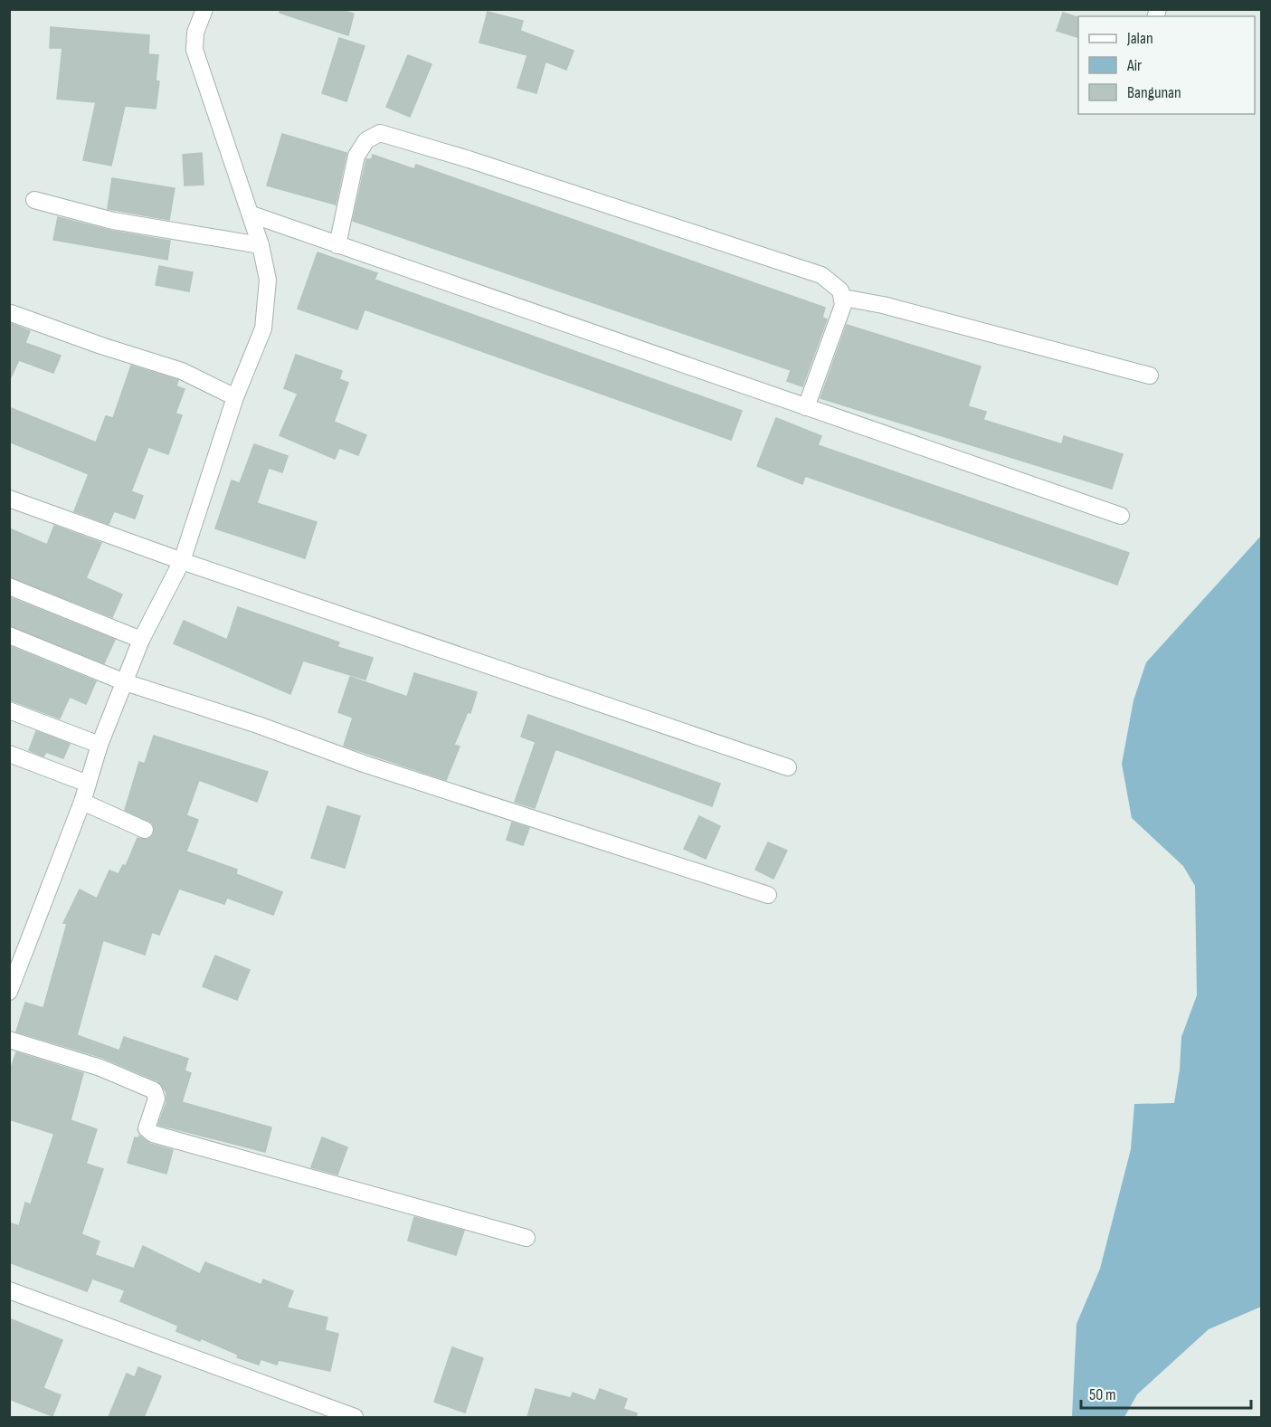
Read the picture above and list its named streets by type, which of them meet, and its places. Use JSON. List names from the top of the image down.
{
  "legend": ["Jalan", "Air", "Bangunan"],
  "scale_bar": "50 m"
}
